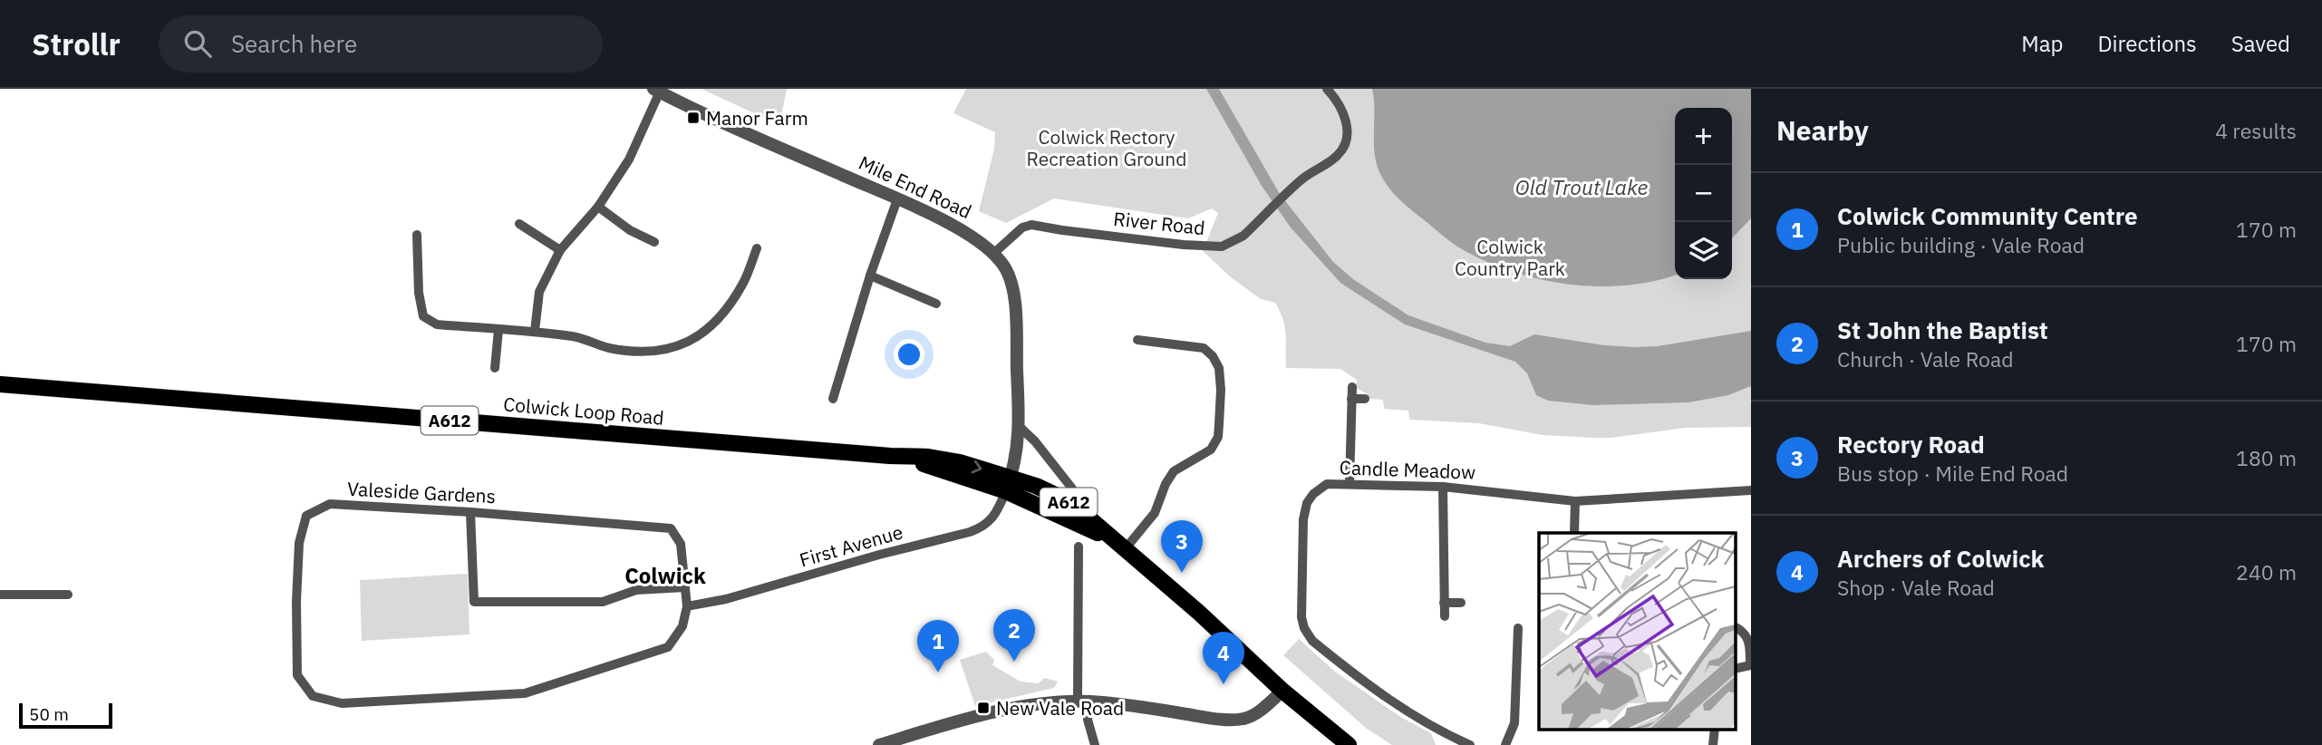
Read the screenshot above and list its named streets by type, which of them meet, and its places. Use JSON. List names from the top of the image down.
{
  "streets": {
    "main road": ["Colwick Loop Road", "A612"],
    "street": [
      "Mile End Road",
      "River Road",
      "Candle Meadow",
      "Valeside Gardens",
      "First Avenue"
    ]
  },
  "crossings": [
    ["Mile End Road", "River Road"],
    ["Mile End Road", "Colwick Loop Road"],
    ["Mile End Road", "A612"],
    ["Mile End Road", "First Avenue"],
    ["Colwick Loop Road", "A612"],
    ["Colwick Loop Road", "First Avenue"],
    ["A612", "First Avenue"],
    ["Valeside Gardens", "First Avenue"]
  ],
  "districts": ["Colwick"],
  "water": ["Old Trout Lake"],
  "parks": ["Colwick Rectory Recreation Ground", "Colwick Country Park"],
  "places": {
    "transit": ["Manor Farm", "New Vale Road"]
  },
  "scale_bar": "50 m",
  "page": {
    "header": "Strollr",
    "search": "Search here",
    "nav": ["Map", "Directions", "Saved"],
    "heading": ["Nearby", "4 results"],
    "map_buttons": ["+", "−"],
    "list": [
      {
        "mark": "1",
        "name": "Colwick Community Centre",
        "note": "Public building · Vale Road",
        "value": "170 m"
      },
      {
        "mark": "2",
        "name": "St John the Baptist",
        "note": "Church · Vale Road",
        "value": "170 m"
      },
      {
        "mark": "3",
        "name": "Rectory Road",
        "note": "Bus stop · Mile End Road",
        "value": "180 m"
      },
      {
        "mark": "4",
        "name": "Archers of Colwick",
        "note": "Shop · Vale Road",
        "value": "240 m"
      }
    ],
    "pins": [
      "3",
      "2",
      "1",
      "4"
    ],
    "scale": "50 m"
  }
}
